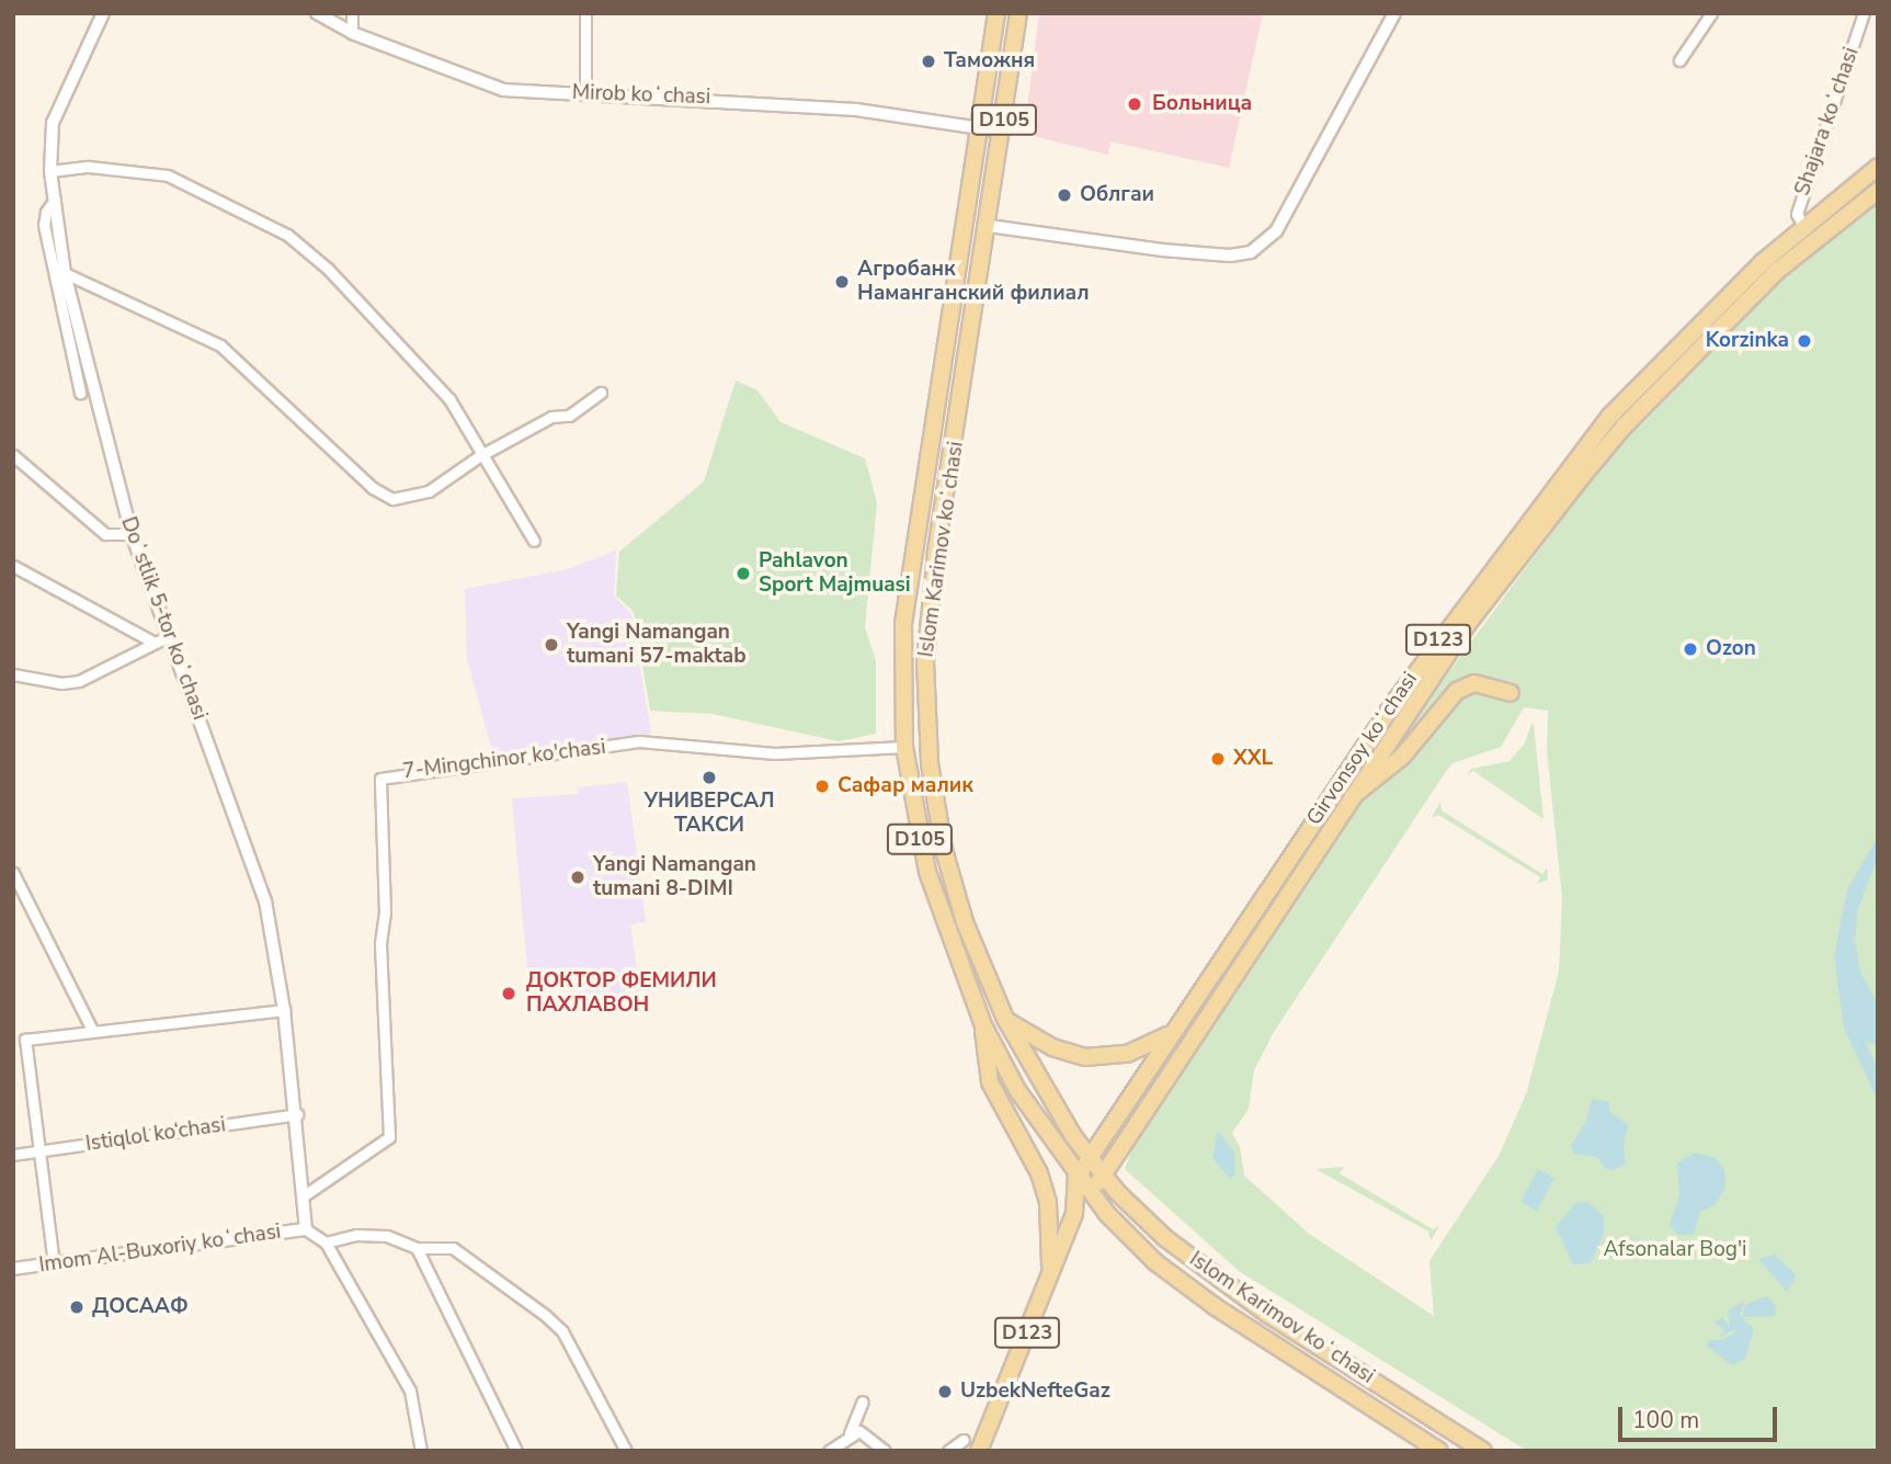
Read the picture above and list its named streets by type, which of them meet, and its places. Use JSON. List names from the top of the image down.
{
  "streets": {
    "main road": [
      "D105",
      "Islom Karimov koʻchasi",
      "D123",
      "Girvonsoy koʻchasi"
    ],
    "street": [
      "Mirob koʻchasi",
      "Shajara koʻchasi",
      "Doʻstlik 5-tor koʻchasi",
      "7-Mingchinor ko'chasi",
      "Istiqlol ko‘chasi",
      "Imom Al-Buxoriy koʻchasi"
    ]
  },
  "crossings": [
    ["Mirob koʻchasi", "Islom Karimov koʻchasi"],
    ["Shajara koʻchasi", "Girvonsoy koʻchasi"],
    ["Islom Karimov koʻchasi", "D123"],
    ["Islom Karimov koʻchasi", "Girvonsoy koʻchasi"],
    ["Islom Karimov koʻchasi", "7-Mingchinor ko'chasi"],
    ["Doʻstlik 5-tor koʻchasi", "7-Mingchinor ko'chasi"],
    ["Doʻstlik 5-tor koʻchasi", "Istiqlol ko‘chasi"],
    ["Doʻstlik 5-tor koʻchasi", "Imom Al-Buxoriy koʻchasi"],
    ["D123", "Girvonsoy koʻchasi"]
  ],
  "parks": ["Afsonalar Bog'i"],
  "places": [
    "Таможня",
    "Больница",
    "Облгаи",
    "Агробанк Наманганский филиал",
    "Korzinka",
    "Pahlavon Sport Majmuasi",
    "Yangi Namangan tumani 57-maktab",
    "Ozon",
    "XXL",
    "УНИВЕРСАЛ ТАКСИ",
    "Сафар малик",
    "Yangi Namangan tumani 8-DIMI",
    "ДОКТОР ФЕМИЛИ ПАХЛАВОН",
    "ДОСААФ",
    "UzbekNefteGaz"
  ],
  "scale_bar": "100 m"
}
